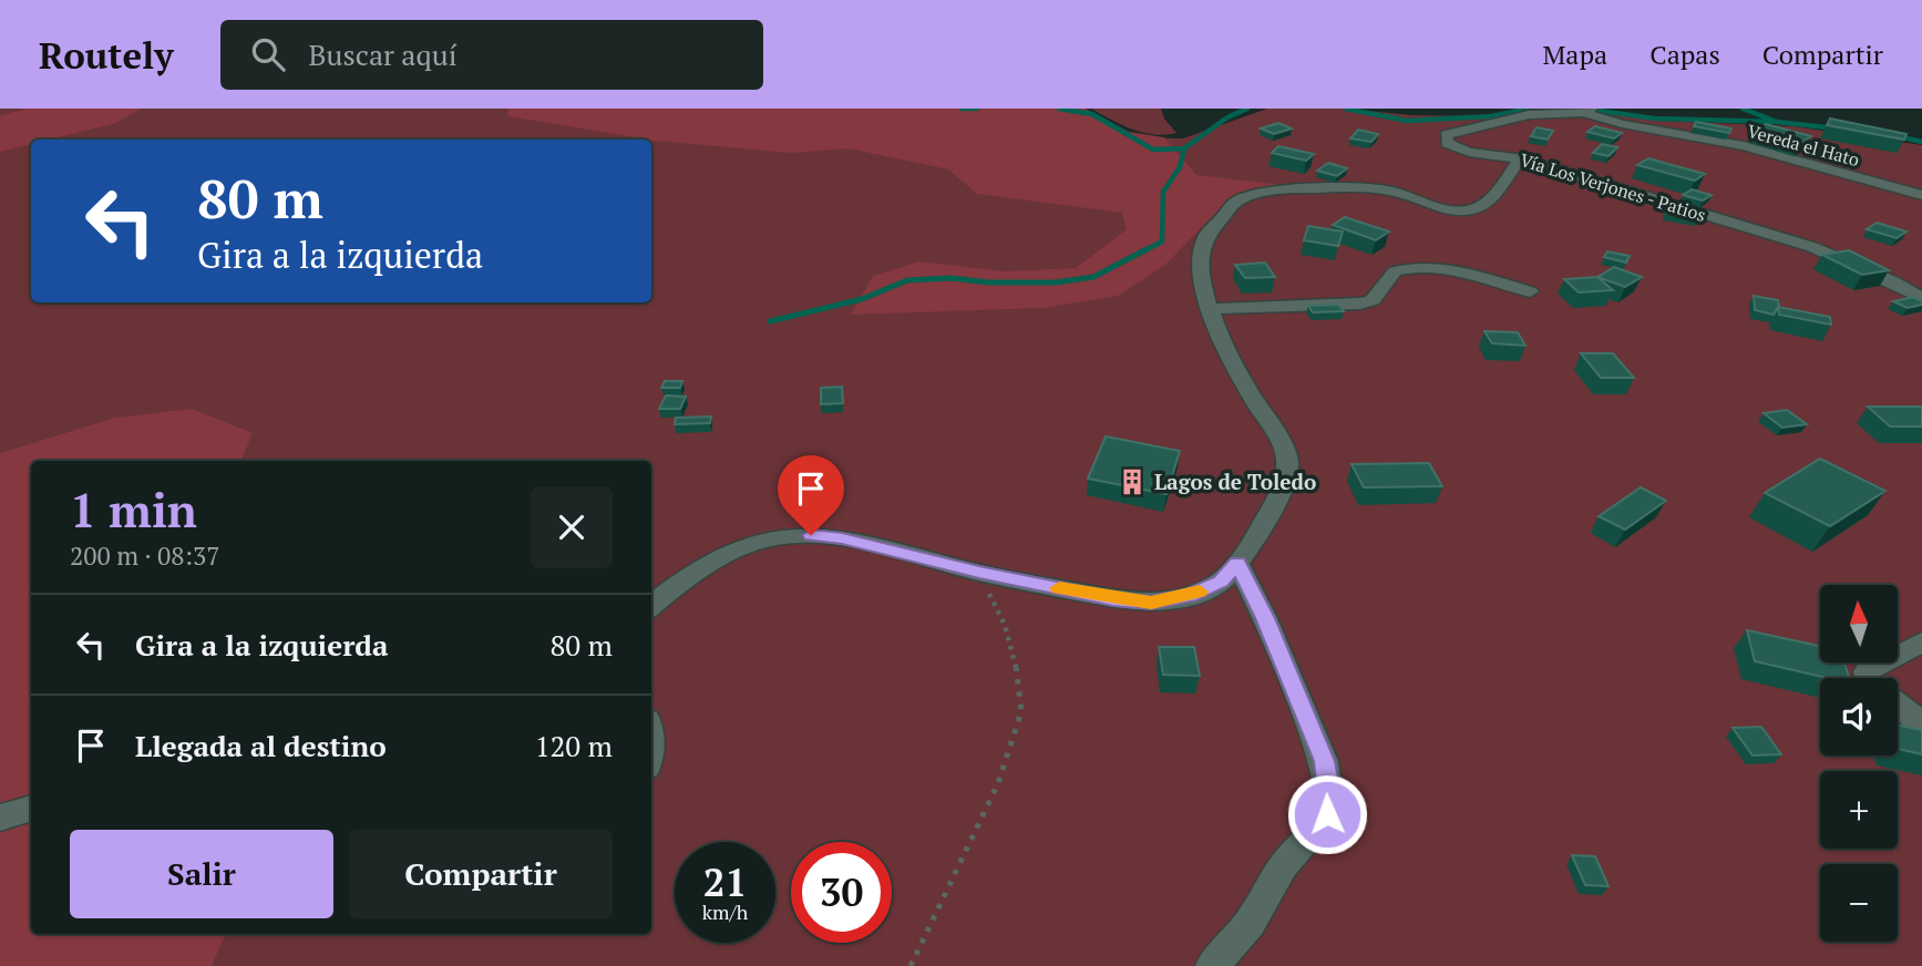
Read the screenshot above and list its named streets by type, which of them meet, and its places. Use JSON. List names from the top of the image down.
{
  "streets": {
    "street": ["Vereda el Hato", "Vía Los Verjones - Patios"]
  },
  "crossings": [
    ["Vereda el Hato", "Vía Los Verjones - Patios"]
  ],
  "places": {
    "building": ["Lagos de Toledo"]
  },
  "north": "top",
  "page": {
    "header": "Routely",
    "search": "Buscar aquí",
    "nav": ["Mapa", "Capas", "Compartir"],
    "turn": ["80 m", "Gira a la izquierda"],
    "heading": ["1 min", "200 m · 08:37"],
    "map_buttons": ["+", "−"],
    "list": [
      {
        "name": "Gira a la izquierda",
        "value": "80 m"
      },
      {
        "name": "Llegada al destino",
        "value": "120 m"
      }
    ],
    "buttons": ["Salir", "Compartir"],
    "speed": "21 km/h",
    "limit": "30"
  }
}
